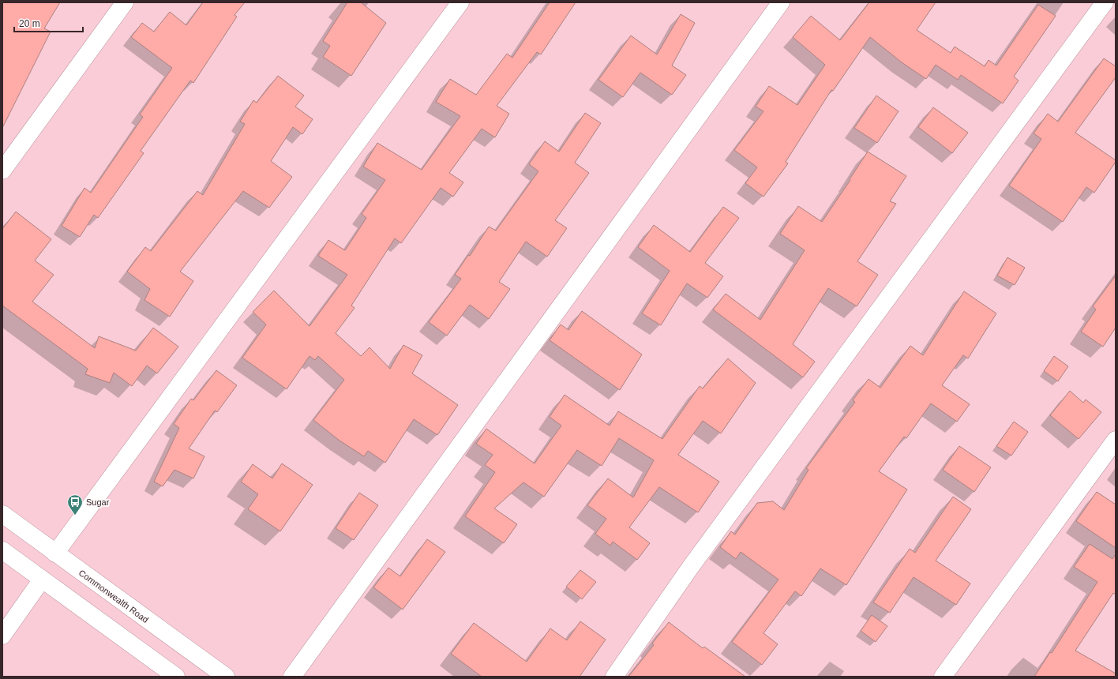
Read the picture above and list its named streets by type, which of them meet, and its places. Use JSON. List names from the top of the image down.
{
  "streets": {
    "street": ["Commonwealth Road"]
  },
  "places": {
    "bus stop": ["Sugar"]
  },
  "scale_bar": "20 m"
}
